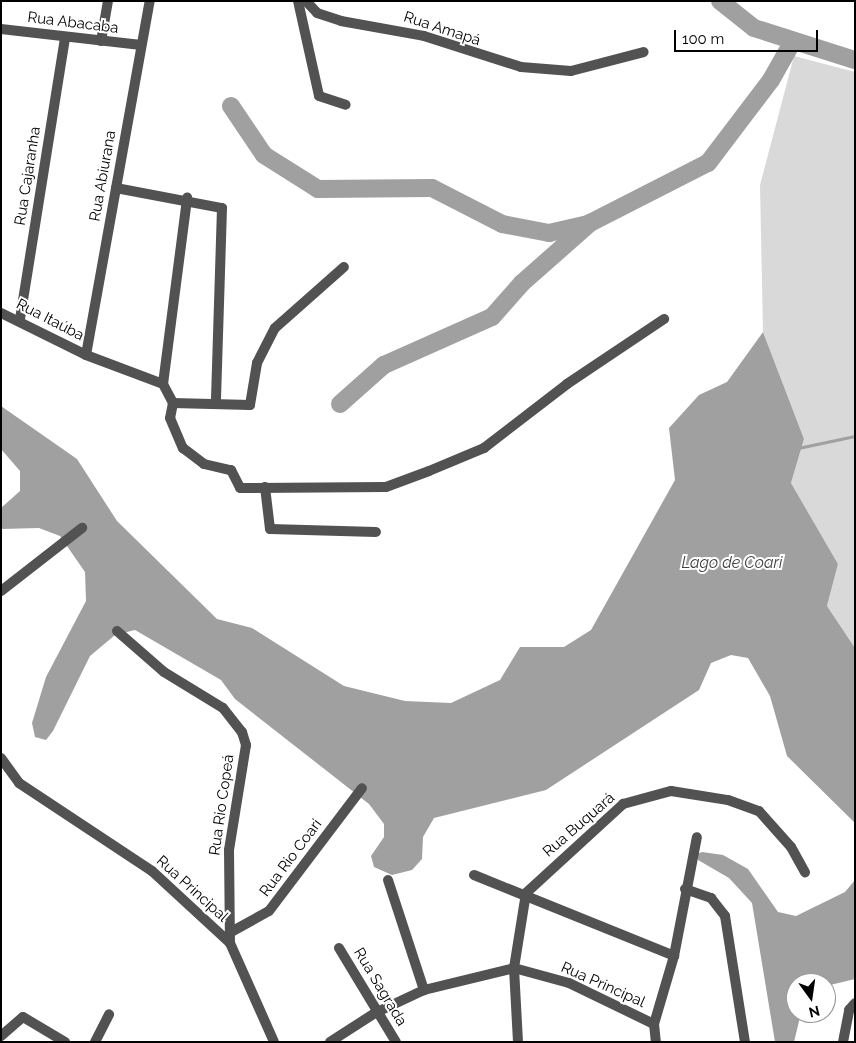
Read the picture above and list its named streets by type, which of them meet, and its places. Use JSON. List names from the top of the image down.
{
  "streets": {
    "street": [
      "Rua Abacaba",
      "Rua Amapá",
      "Rua Cajaranha",
      "Rua Abiurana",
      "Rua Itaúba",
      "Rua Rio Copeá",
      "Rua Buquará",
      "Rua Rio Coari",
      "Rua Principal",
      "Rua Sagrada"
    ]
  },
  "crossings": [
    ["Rua Abacaba", "Rua Cajaranha"],
    ["Rua Abacaba", "Rua Abiurana"],
    ["Rua Cajaranha", "Rua Itaúba"],
    ["Rua Abiurana", "Rua Itaúba"],
    ["Rua Rio Copeá", "Rua Rio Coari"],
    ["Rua Rio Copeá", "Rua Principal"],
    ["Rua Principal", "Rua Sagrada"]
  ],
  "water": ["Lago de Coari"],
  "scale_bar": "100 m",
  "north": "bottom"
}
